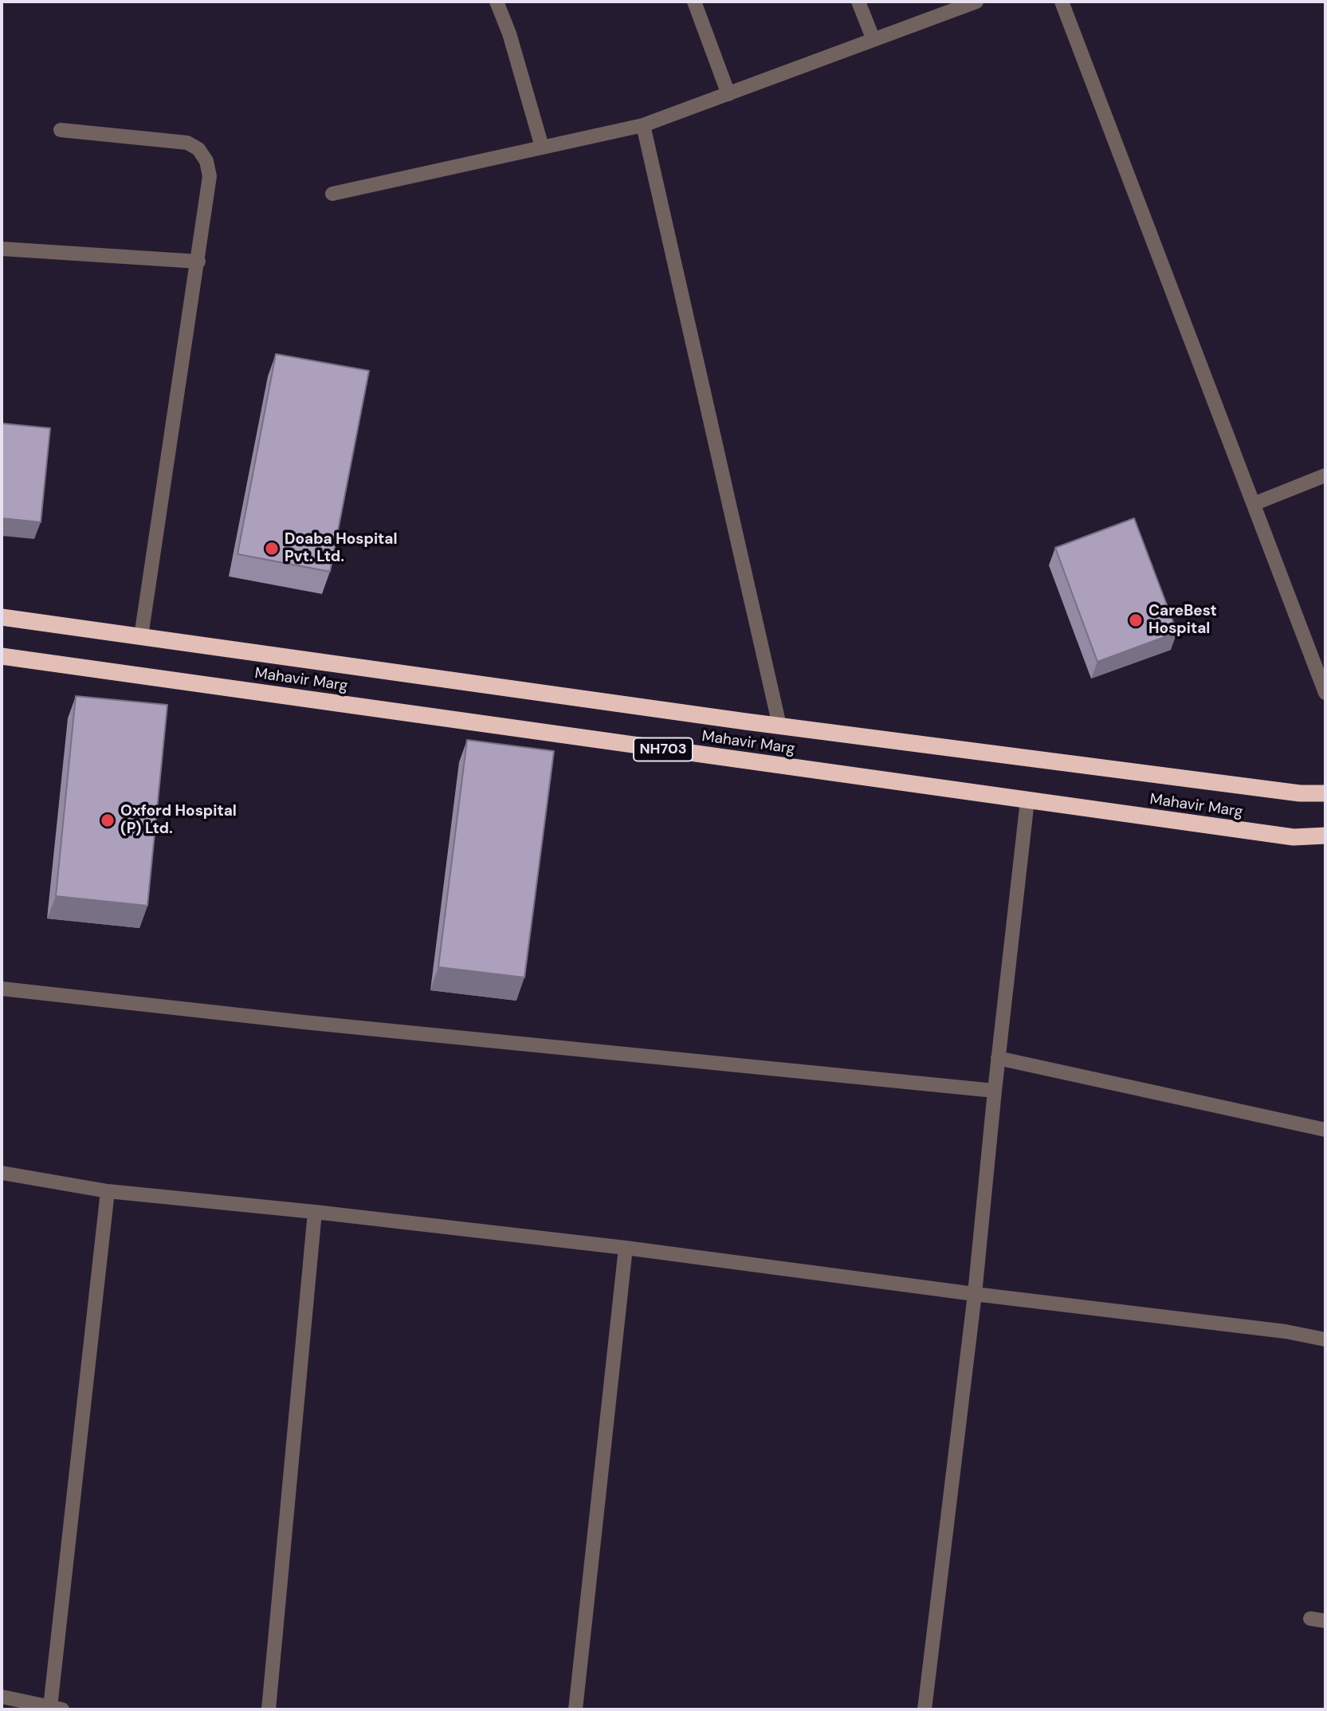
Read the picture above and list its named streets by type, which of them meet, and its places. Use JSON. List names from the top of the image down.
{
  "streets": {
    "highway": ["Mahavir Marg", "NH703"]
  },
  "places": ["Doaba Hospital Pvt. Ltd.", "CareBest Hospital", "Oxford Hospital (P) Ltd."]
}
